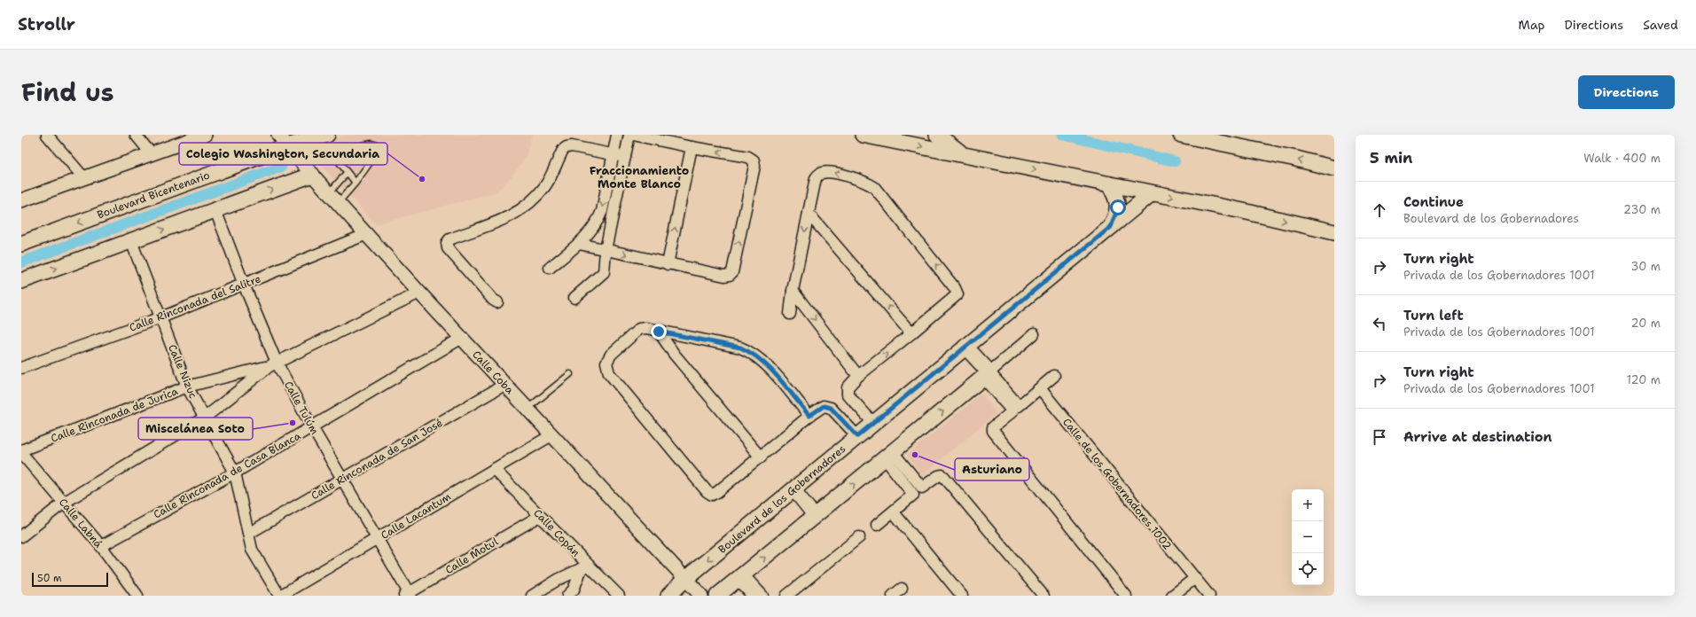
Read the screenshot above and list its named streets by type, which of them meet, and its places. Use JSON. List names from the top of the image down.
{
  "streets": {
    "main road": ["Boulevard Bicentenario", "Boulevard de los Gobernadores"],
    "street": [
      "Calle Rinconada del Salitre",
      "Calle Nizuc",
      "Calle Coba",
      "Calle Tulúm",
      "Calle Rinconada de Jurica",
      "Calle Rinconada de San José",
      "Calle Rinconada de Casa Blanca",
      "Calle de los Gobernadores 1002",
      "Calle Lacantum",
      "Calle Labná",
      "Calle Copán",
      "Calle Motul"
    ]
  },
  "crossings": [
    ["Boulevard Bicentenario", "Calle Coba"],
    ["Calle Rinconada del Salitre", "Calle Nizuc"],
    ["Calle Rinconada del Salitre", "Calle Coba"],
    ["Calle Rinconada del Salitre", "Calle Tulúm"],
    ["Calle Nizuc", "Calle Rinconada de Jurica"],
    ["Calle Nizuc", "Calle Rinconada de San José"],
    ["Calle Nizuc", "Calle Rinconada de Casa Blanca"],
    ["Calle Nizuc", "Calle Lacantum"],
    ["Calle Coba", "Calle Rinconada de San José"],
    ["Calle Coba", "Calle Rinconada de Casa Blanca"],
    ["Calle Coba", "Boulevard de los Gobernadores"],
    ["Calle Coba", "Calle Lacantum"],
    ["Calle Tulúm", "Calle Rinconada de Jurica"],
    ["Calle Tulúm", "Calle Rinconada de San José"],
    ["Calle Tulúm", "Calle Rinconada de Casa Blanca"],
    ["Calle Tulúm", "Calle Lacantum"],
    ["Calle Tulúm", "Calle Motul"],
    ["Calle Rinconada de Casa Blanca", "Calle Labná"],
    ["Calle Lacantum", "Calle Copán"],
    ["Calle Copán", "Calle Motul"]
  ],
  "districts": ["Fraccionamiento Monte Blanco"],
  "places": ["Colegio Washington, Secundaria", "Miscelánea Soto", "Asturiano"],
  "scale_bar": "50 m",
  "page": {
    "header": "Strollr",
    "nav": ["Map", "Directions", "Saved"],
    "title": "Find us",
    "buttons": "Directions",
    "heading": ["5 min", "Walk · 400 m"],
    "list": [
      ["Continue", "Boulevard de los Gobernadores", "230 m"],
      ["Turn right", "Privada de los Gobernadores 1001", "30 m"],
      ["Turn left", "Privada de los Gobernadores 1001", "20 m"],
      ["Turn right", "Privada de los Gobernadores 1001", "120 m"],
      "Arrive at destination"
    ],
    "map_buttons": ["+", "−"],
    "scale": "50 m"
  }
}
